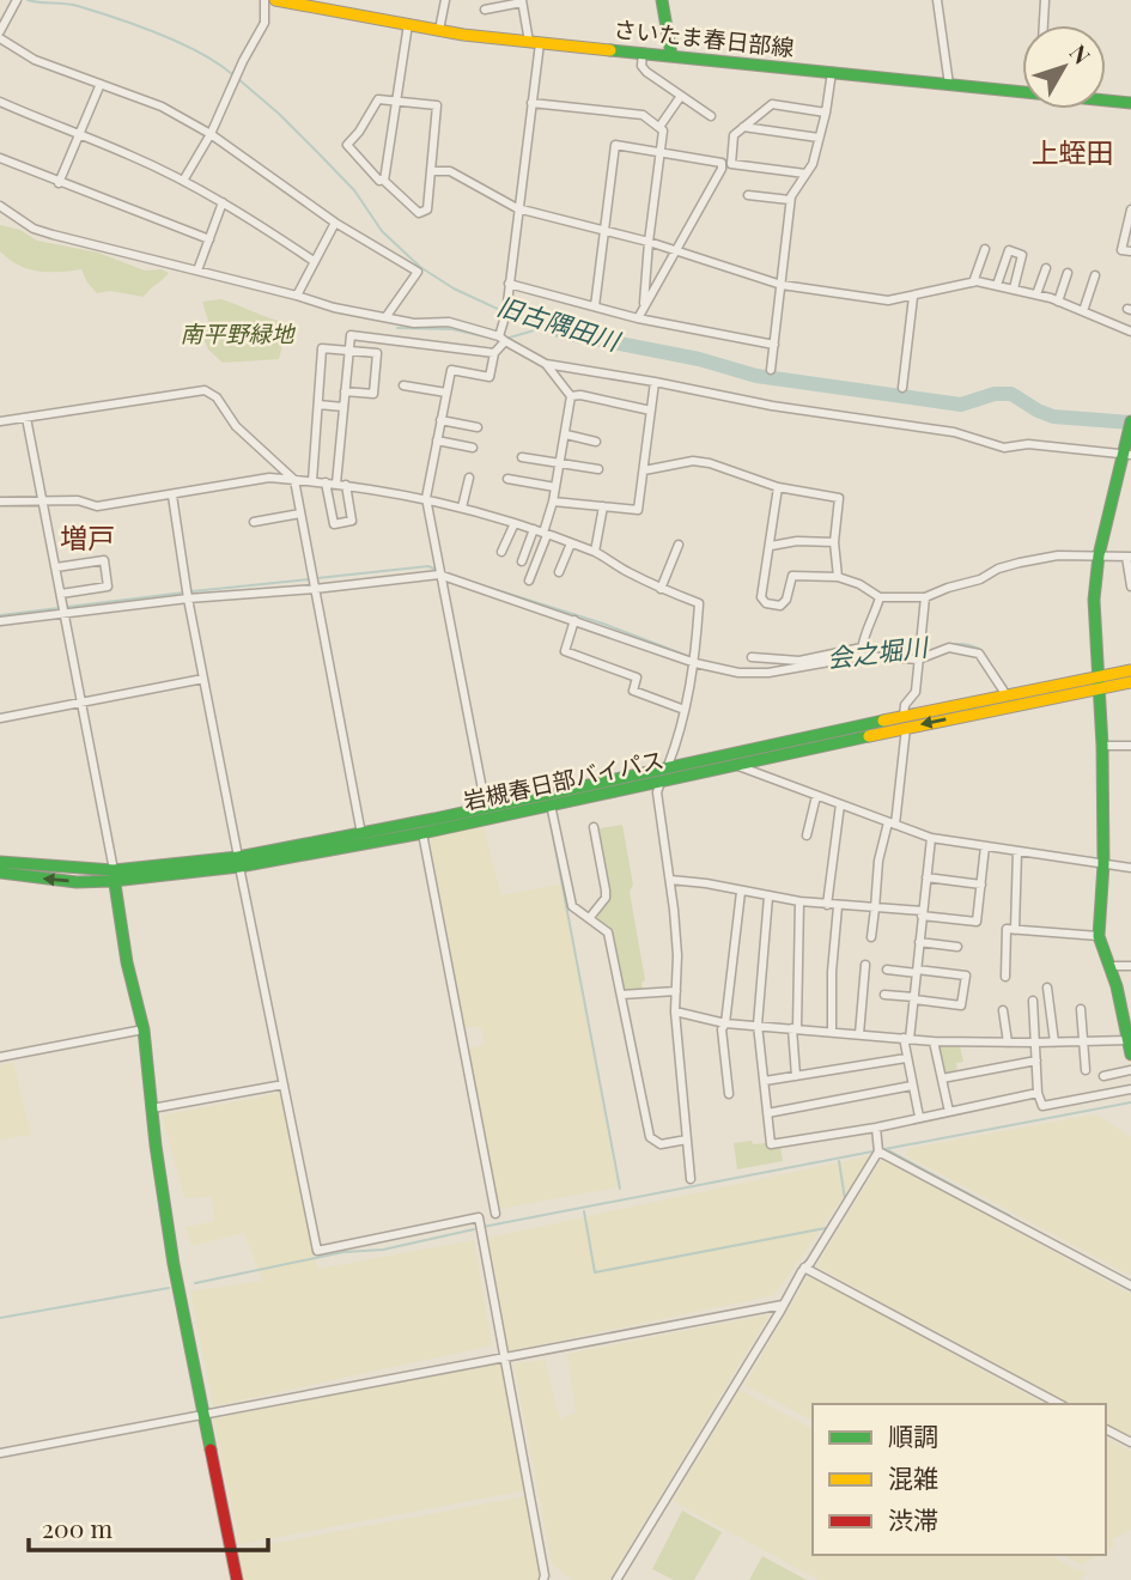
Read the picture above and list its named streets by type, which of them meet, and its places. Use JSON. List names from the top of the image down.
{
  "streets": {
    "main road": ["さいたま春日部線", "岩槻春日部バイパス"]
  },
  "districts": ["上蛭田", "増戸"],
  "water": ["旧古隅田川", "会之堀川"],
  "parks": ["南平野緑地"],
  "legend": ["順調", "混雑", "渋滞"],
  "scale_bar": "200 m",
  "north": "top right"
}
